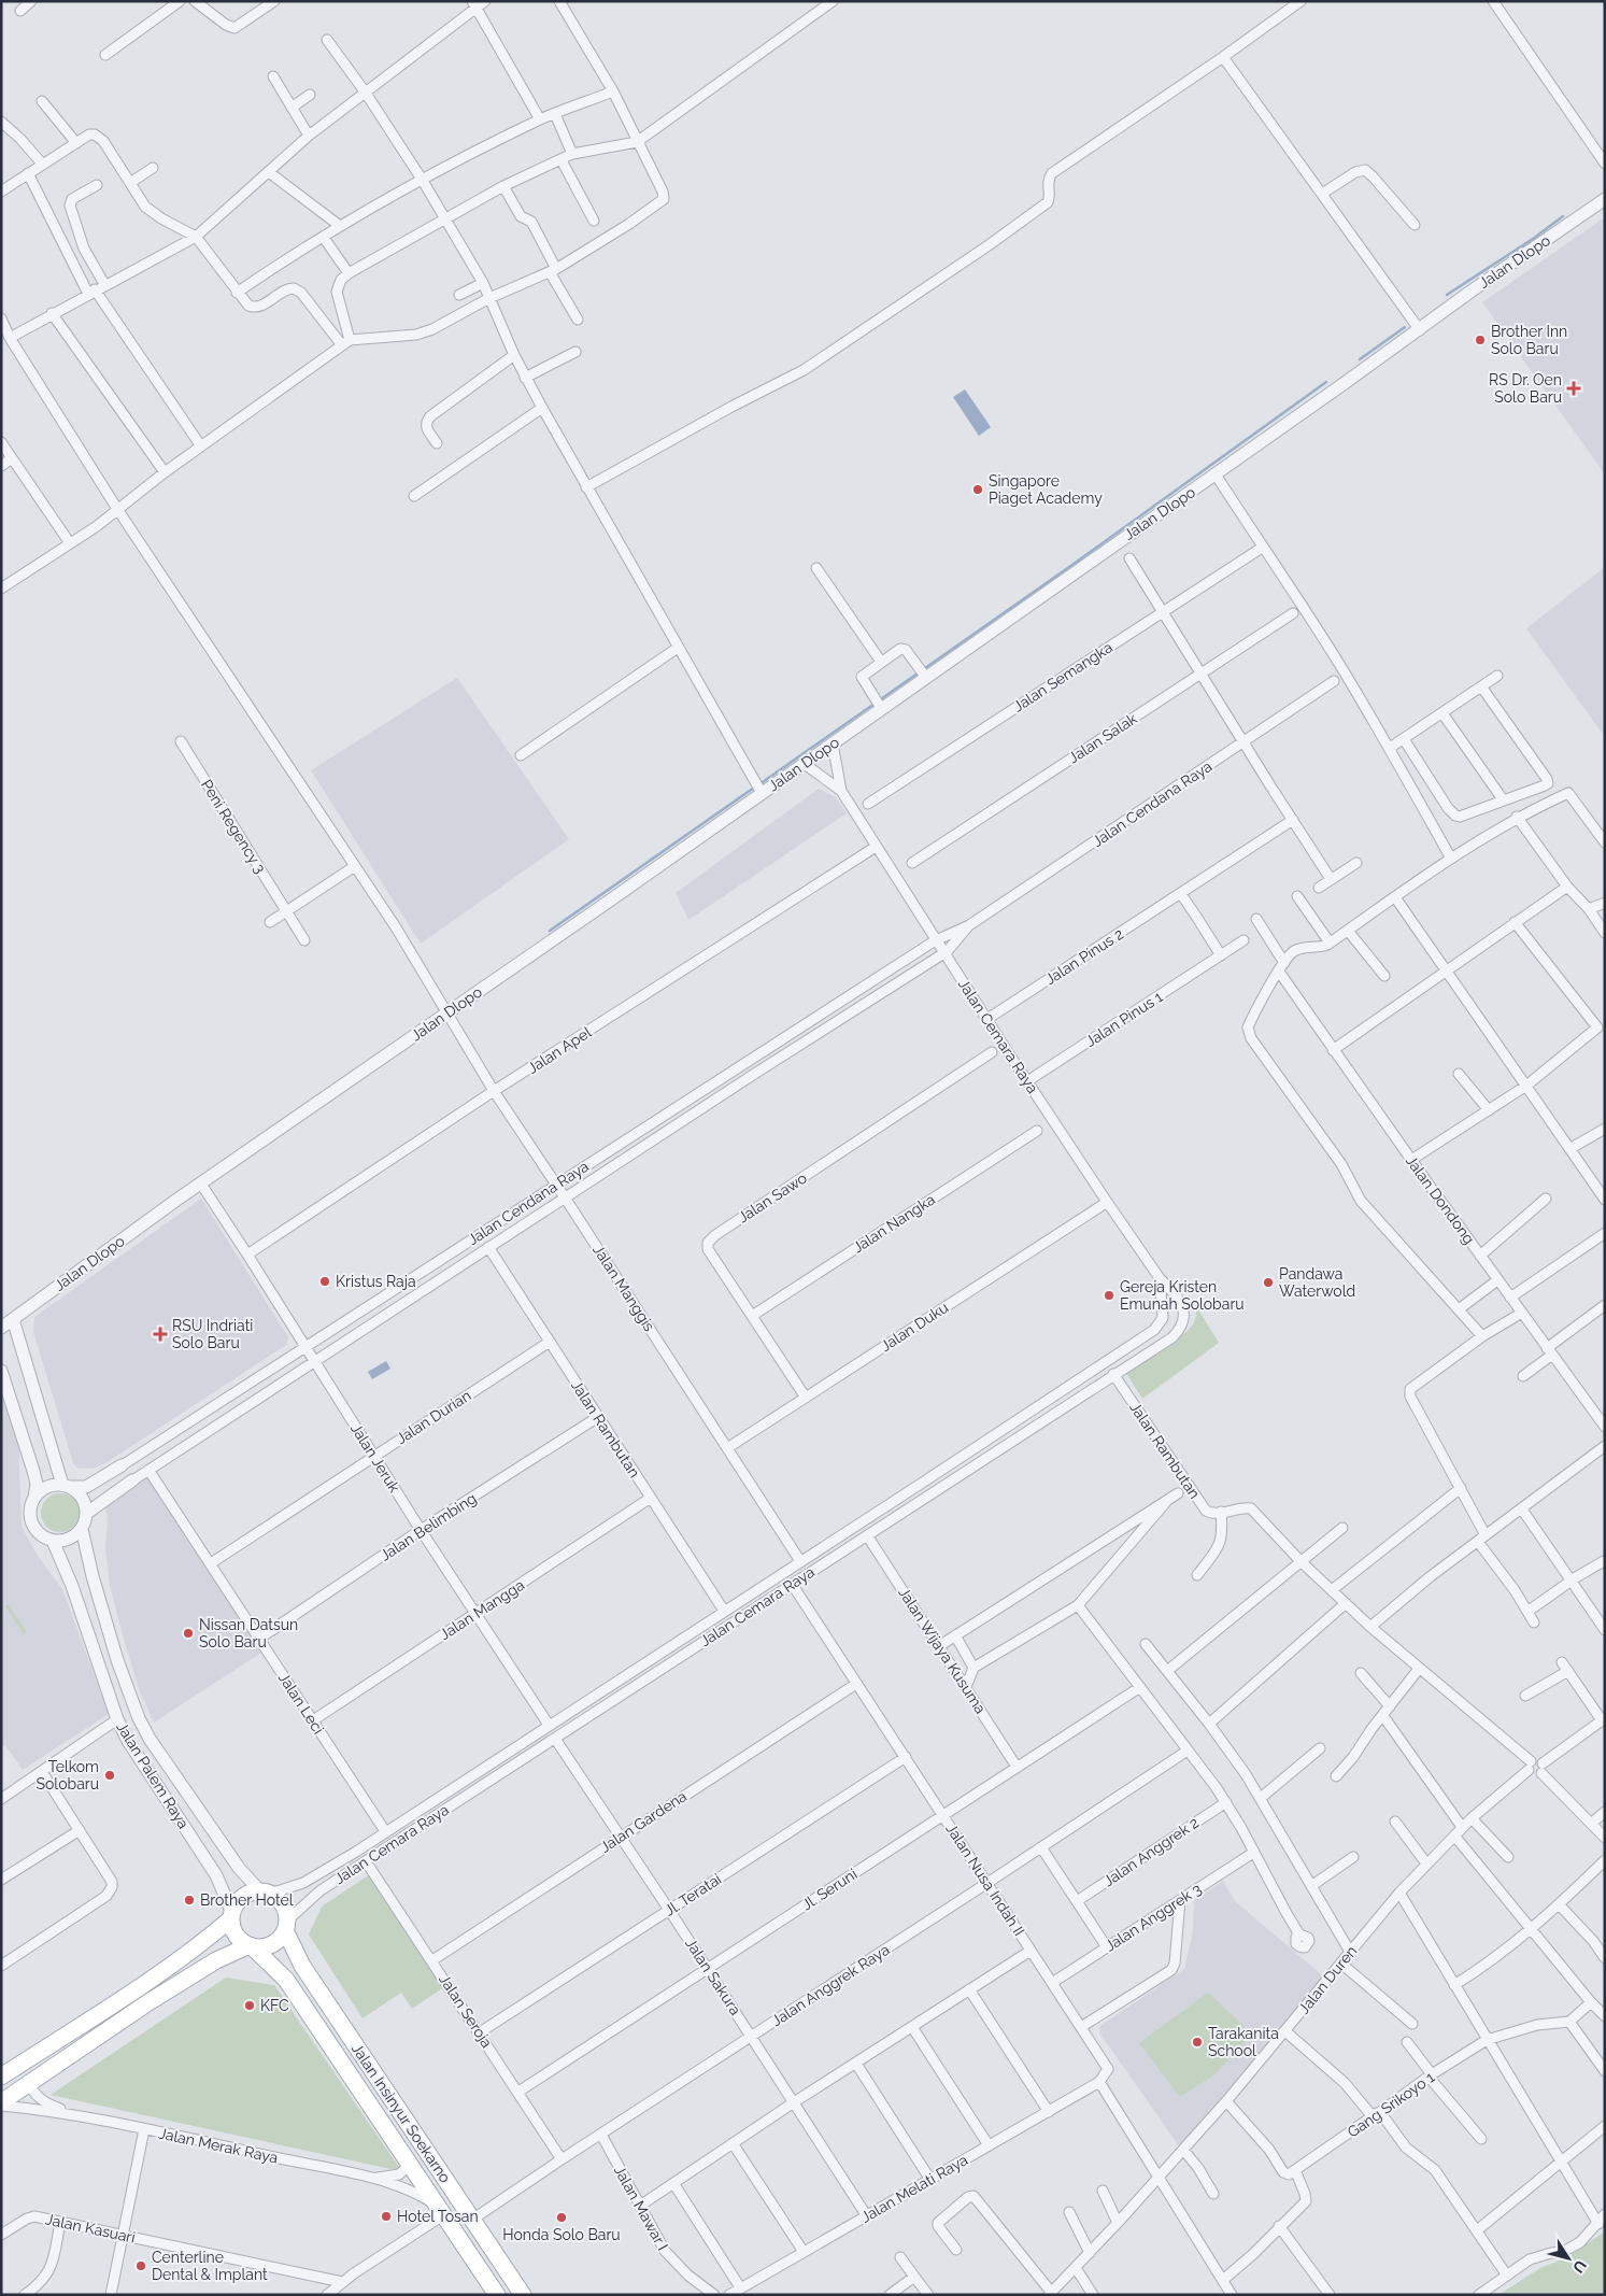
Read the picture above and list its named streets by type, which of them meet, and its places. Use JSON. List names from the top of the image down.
{
  "streets": {
    "main road": ["Jalan Insinyur Soekarno"],
    "street": [
      "Jalan Dlopo",
      "Jalan Semangka",
      "Jalan Salak",
      "Jalan Cendana Raya",
      "Peni Regency 3",
      "Jalan Pinus 2",
      "Jalan Pinus 1",
      "Jalan Cemara Raya",
      "Jalan Apel",
      "Jalan Sawo",
      "Jalan Dondong",
      "Jalan Nangka",
      "Jalan Manggis",
      "Jalan Duku",
      "Jalan Durian",
      "Jalan Rambutan",
      "Jalan Jeruk",
      "Jalan Belimbing",
      "Jalan Mangga",
      "Jalan Wijaya Kusuma",
      "Jalan Leci",
      "Jalan Palem Raya",
      "Jalan Gardena",
      "Jalan Anggrek 2",
      "Jalan Nusa Indah II",
      "Jl. Seruni",
      "Jl. Teratai",
      "Jalan Anggrek 3",
      "Jalan Sakura",
      "Jalan Duren",
      "Jalan Anggrek Raya",
      "Jalan Seroja",
      "Gang Srikoyo 1",
      "Jalan Merak Raya",
      "Jalan Melati Raya",
      "Jalan Mawar I",
      "Jalan Kasuari"
    ]
  },
  "crossings": [
    ["Jalan Dlopo", "Jalan Manggis"],
    ["Jalan Cendana Raya", "Jalan Cemara Raya"],
    ["Jalan Cendana Raya", "Jalan Manggis"],
    ["Jalan Cendana Raya", "Jalan Rambutan"],
    ["Jalan Cendana Raya", "Jalan Jeruk"],
    ["Jalan Cendana Raya", "Jalan Leci"],
    ["Jalan Pinus 2", "Jalan Cemara Raya"],
    ["Jalan Pinus 1", "Jalan Cemara Raya"],
    ["Jalan Cemara Raya", "Jalan Manggis"],
    ["Jalan Cemara Raya", "Jalan Rambutan"],
    ["Jalan Cemara Raya", "Jalan Jeruk"],
    ["Jalan Cemara Raya", "Jalan Wijaya Kusuma"],
    ["Jalan Cemara Raya", "Jalan Palem Raya"],
    ["Jalan Cemara Raya", "Jalan Nusa Indah II"],
    ["Jalan Cemara Raya", "Jalan Sakura"],
    ["Jalan Cemara Raya", "Jalan Insinyur Soekarno"],
    ["Jalan Apel", "Jalan Manggis"],
    ["Jalan Apel", "Jalan Jeruk"],
    ["Jalan Sawo", "Jalan Nangka"],
    ["Jalan Sawo", "Jalan Duku"],
    ["Jalan Manggis", "Jalan Duku"],
    ["Jalan Durian", "Jalan Rambutan"],
    ["Jalan Durian", "Jalan Jeruk"],
    ["Jalan Durian", "Jalan Leci"],
    ["Jalan Rambutan", "Jalan Belimbing"],
    ["Jalan Rambutan", "Jalan Mangga"],
    ["Jalan Jeruk", "Jalan Belimbing"],
    ["Jalan Jeruk", "Jalan Mangga"],
    ["Jalan Belimbing", "Jalan Leci"],
    ["Jalan Mangga", "Jalan Leci"],
    ["Jalan Wijaya Kusuma", "Jl. Seruni"],
    ["Jalan Palem Raya", "Jalan Insinyur Soekarno"],
    ["Jalan Gardena", "Jalan Nusa Indah II"],
    ["Jalan Gardena", "Jalan Sakura"],
    ["Jalan Gardena", "Jalan Seroja"],
    ["Jalan Nusa Indah II", "Jl. Seruni"],
    ["Jalan Nusa Indah II", "Jl. Teratai"],
    ["Jalan Nusa Indah II", "Jalan Anggrek 3"],
    ["Jalan Nusa Indah II", "Jalan Anggrek Raya"],
    ["Jalan Nusa Indah II", "Jalan Melati Raya"],
    ["Jl. Seruni", "Jalan Sakura"],
    ["Jl. Seruni", "Jalan Seroja"],
    ["Jl. Teratai", "Jalan Sakura"],
    ["Jl. Teratai", "Jalan Seroja"],
    ["Jalan Sakura", "Jalan Anggrek Raya"],
    ["Jalan Sakura", "Jalan Melati Raya"],
    ["Jalan Anggrek Raya", "Jalan Seroja"],
    ["Jalan Anggrek Raya", "Jalan Insinyur Soekarno"],
    ["Jalan Anggrek Raya", "Jalan Mawar I"],
    ["Jalan Insinyur Soekarno", "Jalan Merak Raya"]
  ],
  "places": {
    "other": [
      "Brother Inn Solo Baru",
      "Singapore Piaget Academy",
      "Kristus Raja",
      "Pandawa Waterwold",
      "Gereja Kristen Emunah Solobaru",
      "Nissan Datsun Solo Baru",
      "Telkom Solobaru",
      "Brother Hotel",
      "KFC",
      "Tarakanita School",
      "Hotel Tosan",
      "Honda Solo Baru",
      "Centerline Dental & Implant"
    ],
    "health": ["RS Dr. Oen Solo Baru", "RSU Indriati Solo Baru"]
  },
  "north": "bottom right"
}
